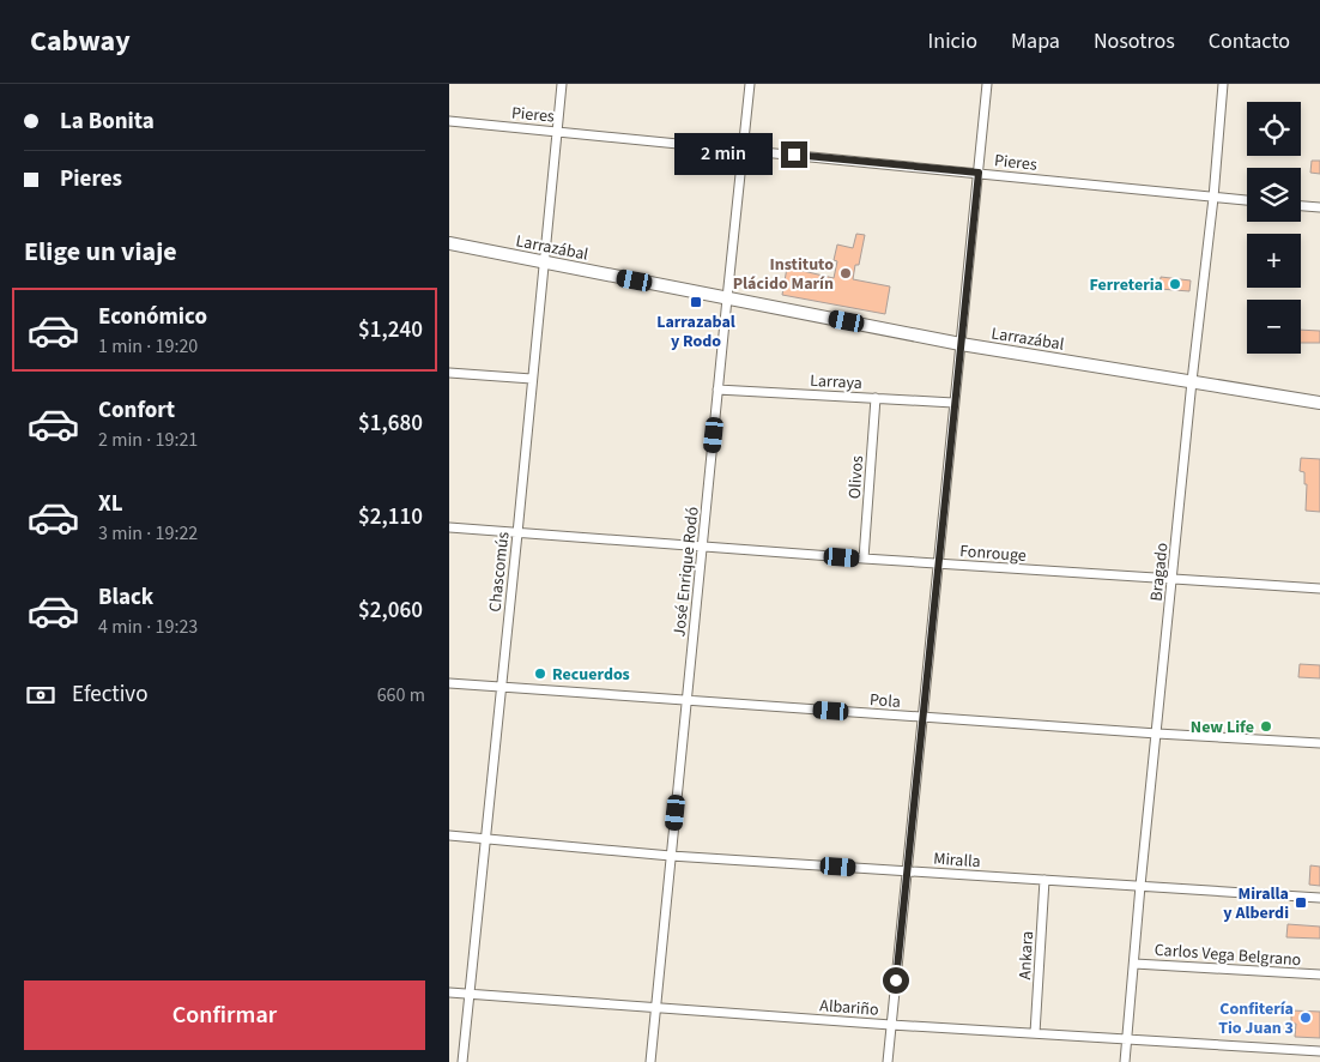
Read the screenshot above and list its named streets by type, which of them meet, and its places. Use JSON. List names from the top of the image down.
{
  "streets": {
    "street": [
      "Pieres",
      "Larrazábal",
      "Larraya",
      "Olivos",
      "Fonrouge",
      "Chascomús",
      "José Enrique Rodó",
      "Bragado",
      "Pola",
      "Miralla",
      "Carlos Vega Belgrano",
      "Ankara",
      "Albariño"
    ]
  },
  "crossings": [
    ["Pieres", "Chascomús"],
    ["Pieres", "José Enrique Rodó"],
    ["Pieres", "Bragado"],
    ["Larrazábal", "Chascomús"],
    ["Larrazábal", "José Enrique Rodó"],
    ["Larrazábal", "Bragado"],
    ["Larraya", "Olivos"],
    ["Larraya", "José Enrique Rodó"],
    ["Olivos", "Fonrouge"],
    ["Fonrouge", "Chascomús"],
    ["Fonrouge", "José Enrique Rodó"],
    ["Fonrouge", "Bragado"],
    ["Chascomús", "Pola"],
    ["Chascomús", "Miralla"],
    ["Chascomús", "Albariño"],
    ["José Enrique Rodó", "Pola"],
    ["José Enrique Rodó", "Miralla"],
    ["José Enrique Rodó", "Albariño"],
    ["Bragado", "Pola"],
    ["Bragado", "Miralla"],
    ["Bragado", "Carlos Vega Belgrano"],
    ["Bragado", "Albariño"],
    ["Miralla", "Ankara"],
    ["Ankara", "Albariño"]
  ],
  "places": {
    "other": [
      "Instituto Plácido Marín",
      "Ferreteria",
      "Recuerdos",
      "New Life",
      "Confitería Tio Juan 3"
    ],
    "transit": ["Larrazabal y Rodo", "Miralla y Alberdi"]
  },
  "page": {
    "header": "Cabway",
    "nav": [
      "Inicio",
      "Mapa",
      "Nosotros",
      "Contacto"
    ],
    "banner": ["La Bonita", "Pieres"],
    "map_buttons": ["+", "−"],
    "bubble": "2 min",
    "heading": "Elige un viaje",
    "list": [
      {
        "name": "Económico",
        "note": "1 min · 19:20",
        "value": "$1,240"
      },
      {
        "name": "Confort",
        "note": "2 min · 19:21",
        "value": "$1,680"
      },
      {
        "name": "XL",
        "note": "3 min · 19:22",
        "value": "$2,110"
      },
      {
        "name": "Black",
        "note": "4 min · 19:23",
        "value": "$2,060"
      }
    ],
    "pay": ["Efectivo", "660 m"],
    "buttons": "Confirmar"
  }
}
